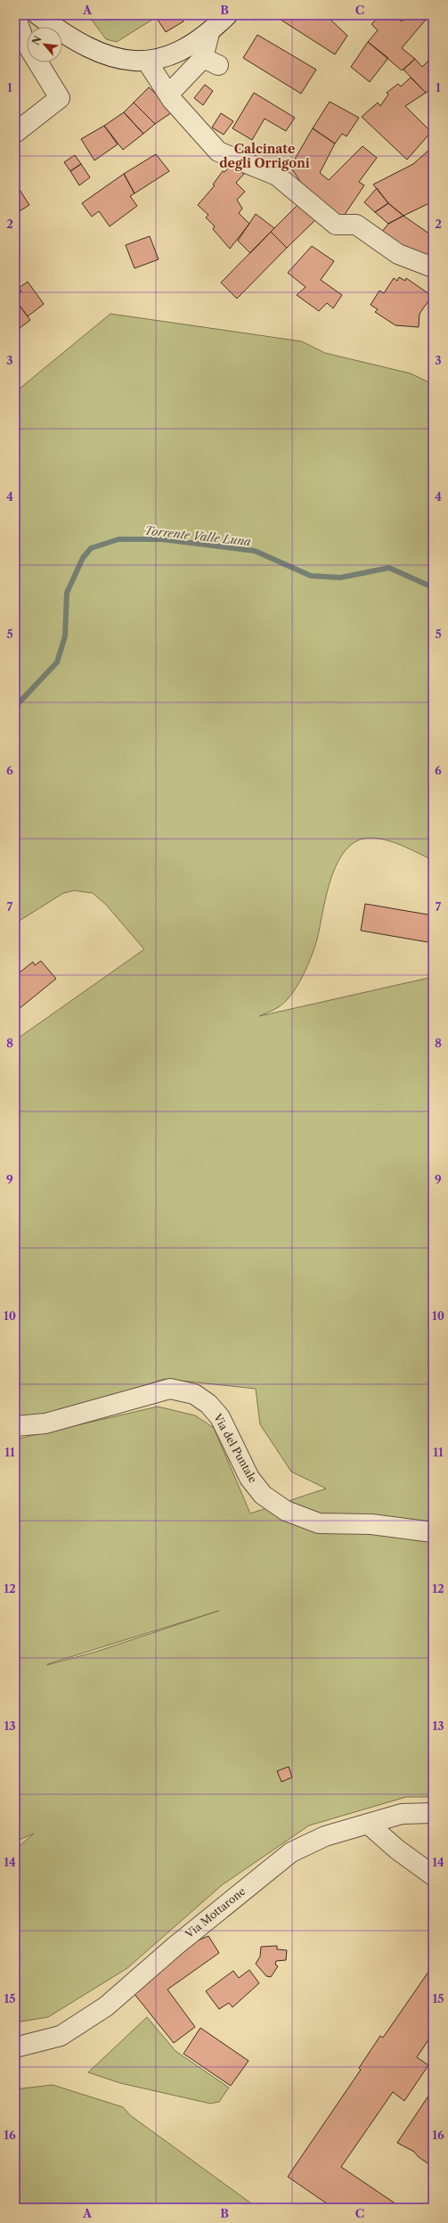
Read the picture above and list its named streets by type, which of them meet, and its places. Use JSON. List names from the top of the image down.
{
  "streets": {
    "street": ["Via del Puntale", "Via Mottarone"]
  },
  "districts": ["Calcinate degli Orrigoni"],
  "water": ["Torrente Valle Luna"],
  "north": "top left",
  "grid": {
    "columns": ["A", "B", "C"],
    "rows": [
      "1",
      "2",
      "3",
      "4",
      "5",
      "6",
      "7",
      "8",
      "9",
      "10",
      "11",
      "12",
      "13",
      "14",
      "15",
      "16"
    ]
  }
}
